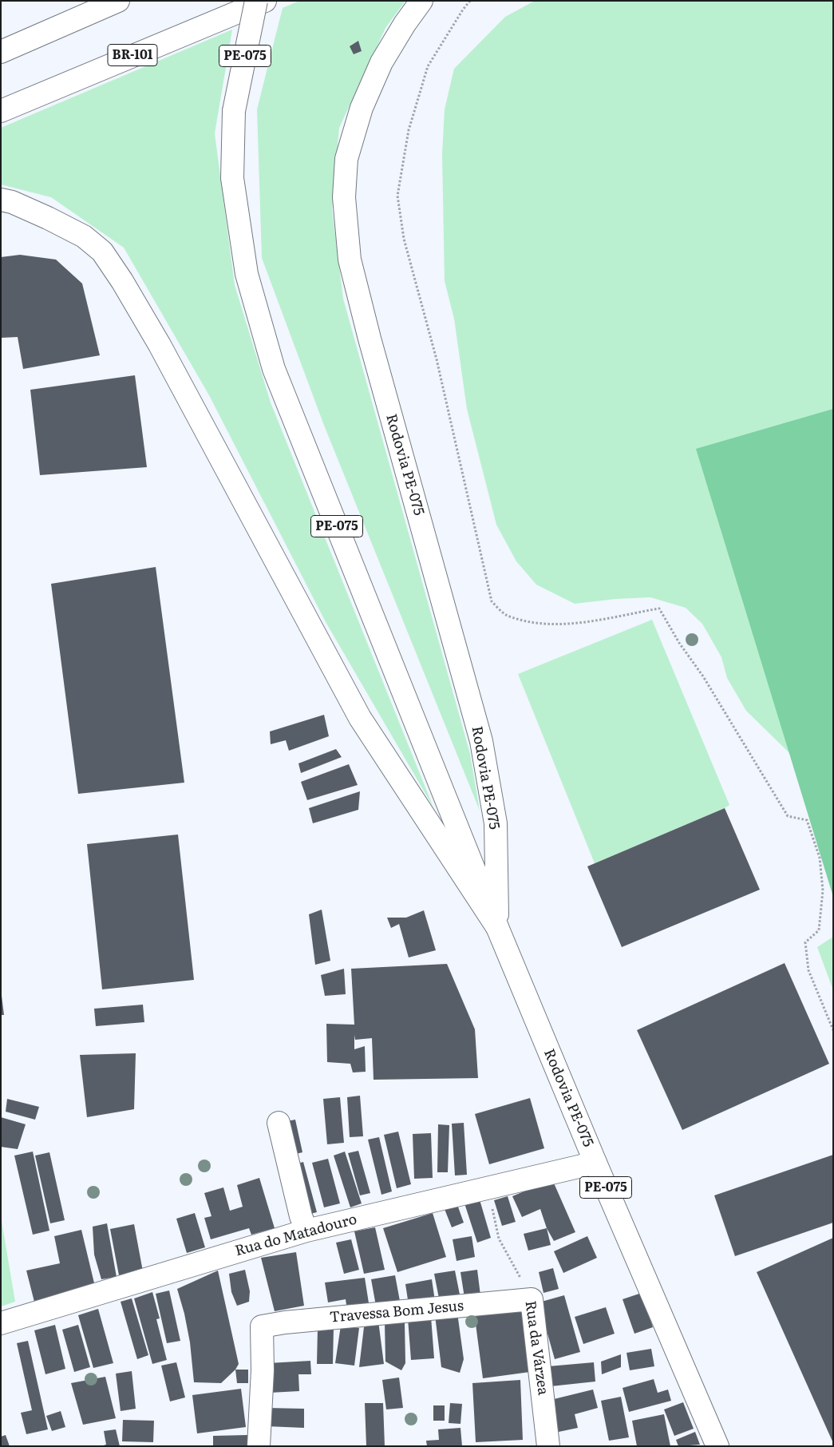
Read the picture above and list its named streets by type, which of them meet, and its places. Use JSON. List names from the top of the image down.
{
  "streets": {
    "main road": [
      "BR-101",
      "PE-075",
      "Rodovia PE-075",
      "Rua do Matadouro",
      "Travessa Bom Jesus",
      "Rua da Várzea"
    ]
  },
  "crossings": [
    ["PE-075", "Rodovia PE-075"],
    ["Rodovia PE-075", "Rua do Matadouro"],
    ["Rua do Matadouro", "Rua da Várzea"],
    ["Travessa Bom Jesus", "Rua da Várzea"]
  ]
}
